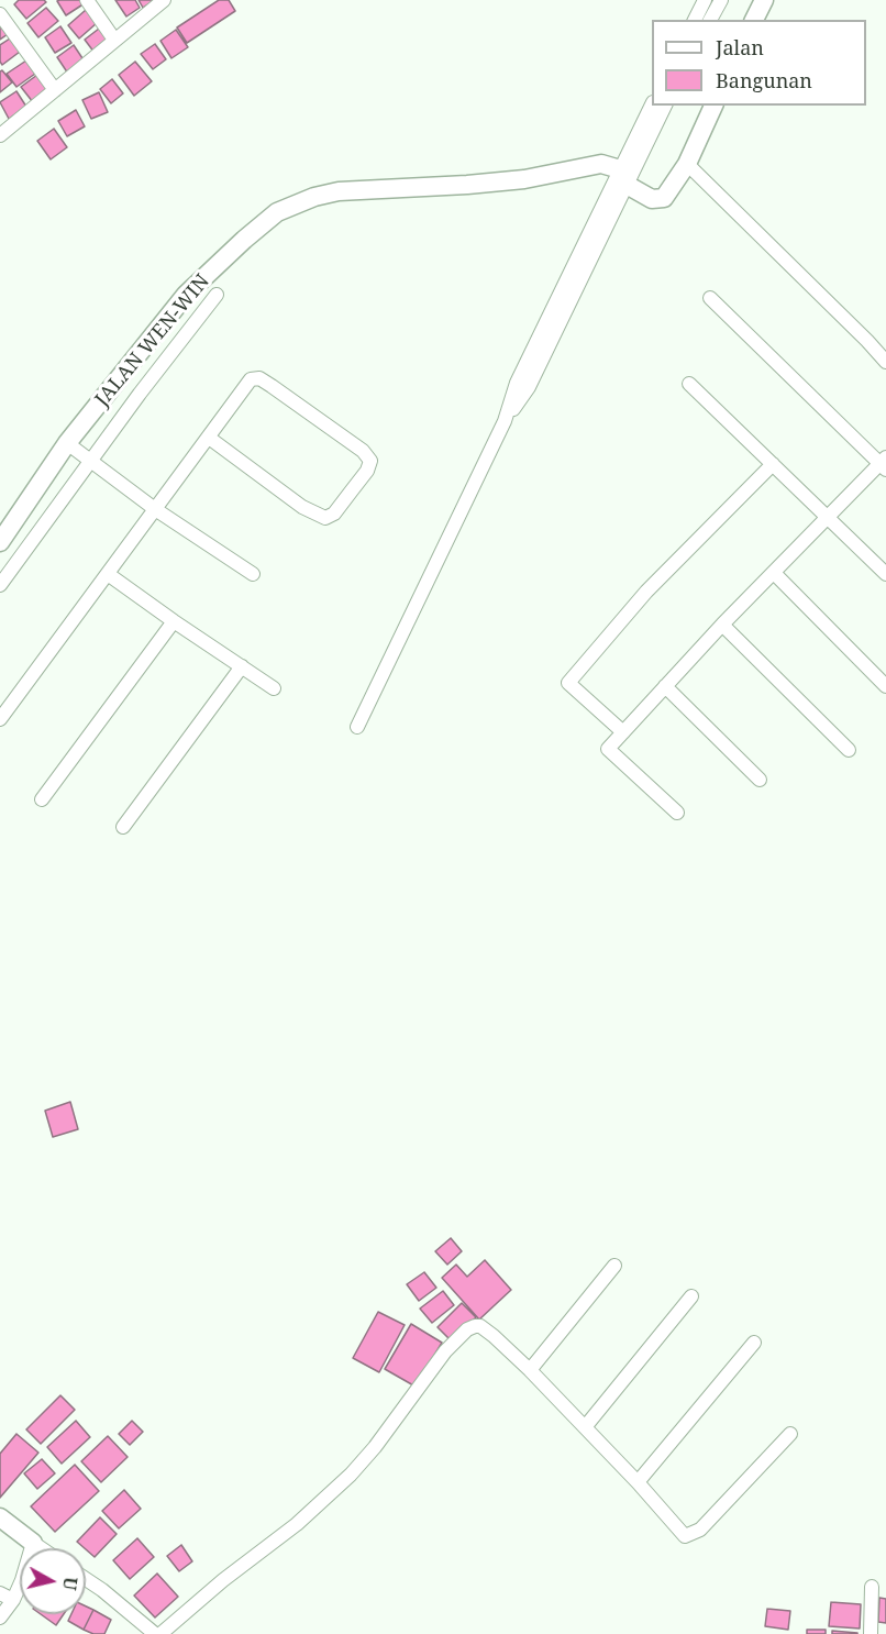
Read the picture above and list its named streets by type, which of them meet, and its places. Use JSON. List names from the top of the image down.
{
  "streets": {
    "street": ["JALAN WEN-WIN"]
  },
  "legend": ["Jalan", "Bangunan"],
  "north": "right"
}
